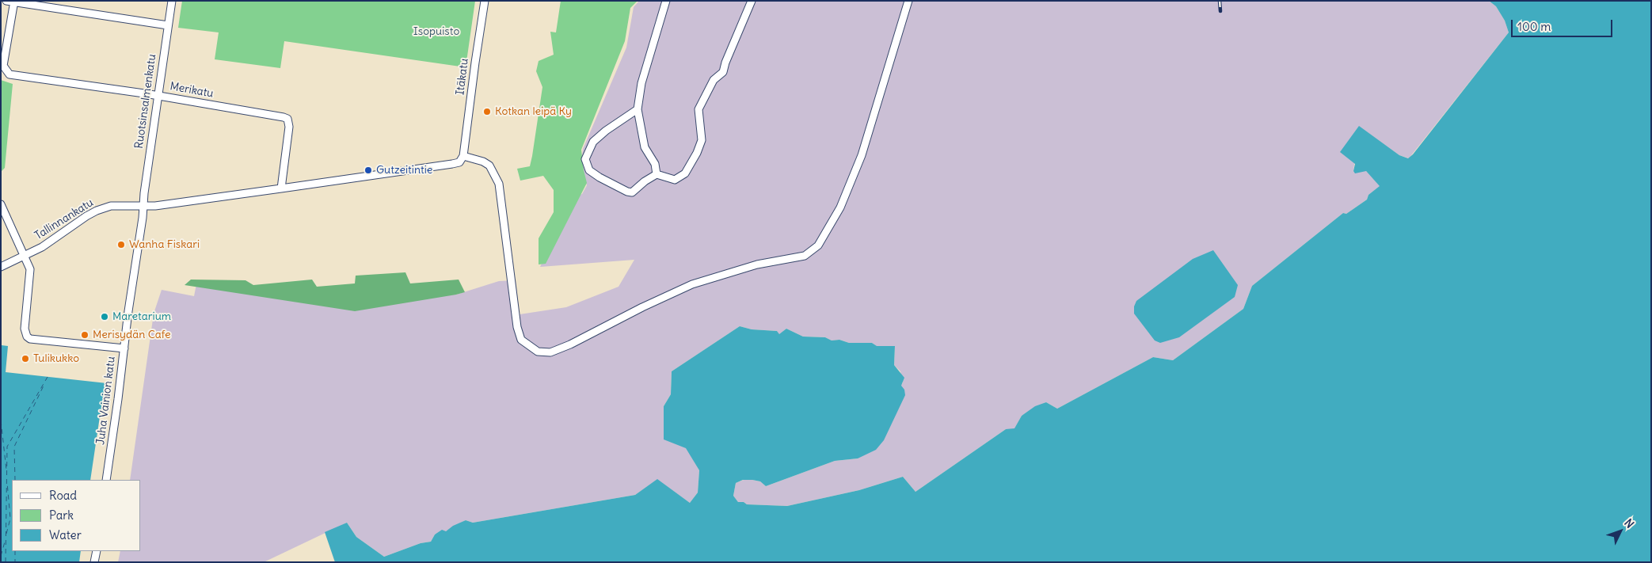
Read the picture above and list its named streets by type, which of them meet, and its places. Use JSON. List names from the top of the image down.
{
  "streets": {
    "street": [
      "Itäkatu",
      "Merikatu",
      "Ruotsinsalmenkatu",
      "Tallinnankatu",
      "Juha Vainion katu"
    ]
  },
  "crossings": [
    ["Merikatu", "Ruotsinsalmenkatu"],
    ["Ruotsinsalmenkatu", "Tallinnankatu"],
    ["Ruotsinsalmenkatu", "Juha Vainion katu"],
    ["Tallinnankatu", "Juha Vainion katu"]
  ],
  "parks": ["Isopuisto"],
  "places": [
    "Kotkan leipä Ky",
    "Gutzeitintie",
    "Wanha Fiskari",
    "Maretarium",
    "Merisydän Cafe",
    "Tulikukko"
  ],
  "legend": ["Road", "Park", "Water"],
  "scale_bar": "100 m",
  "north": "top right"
}
